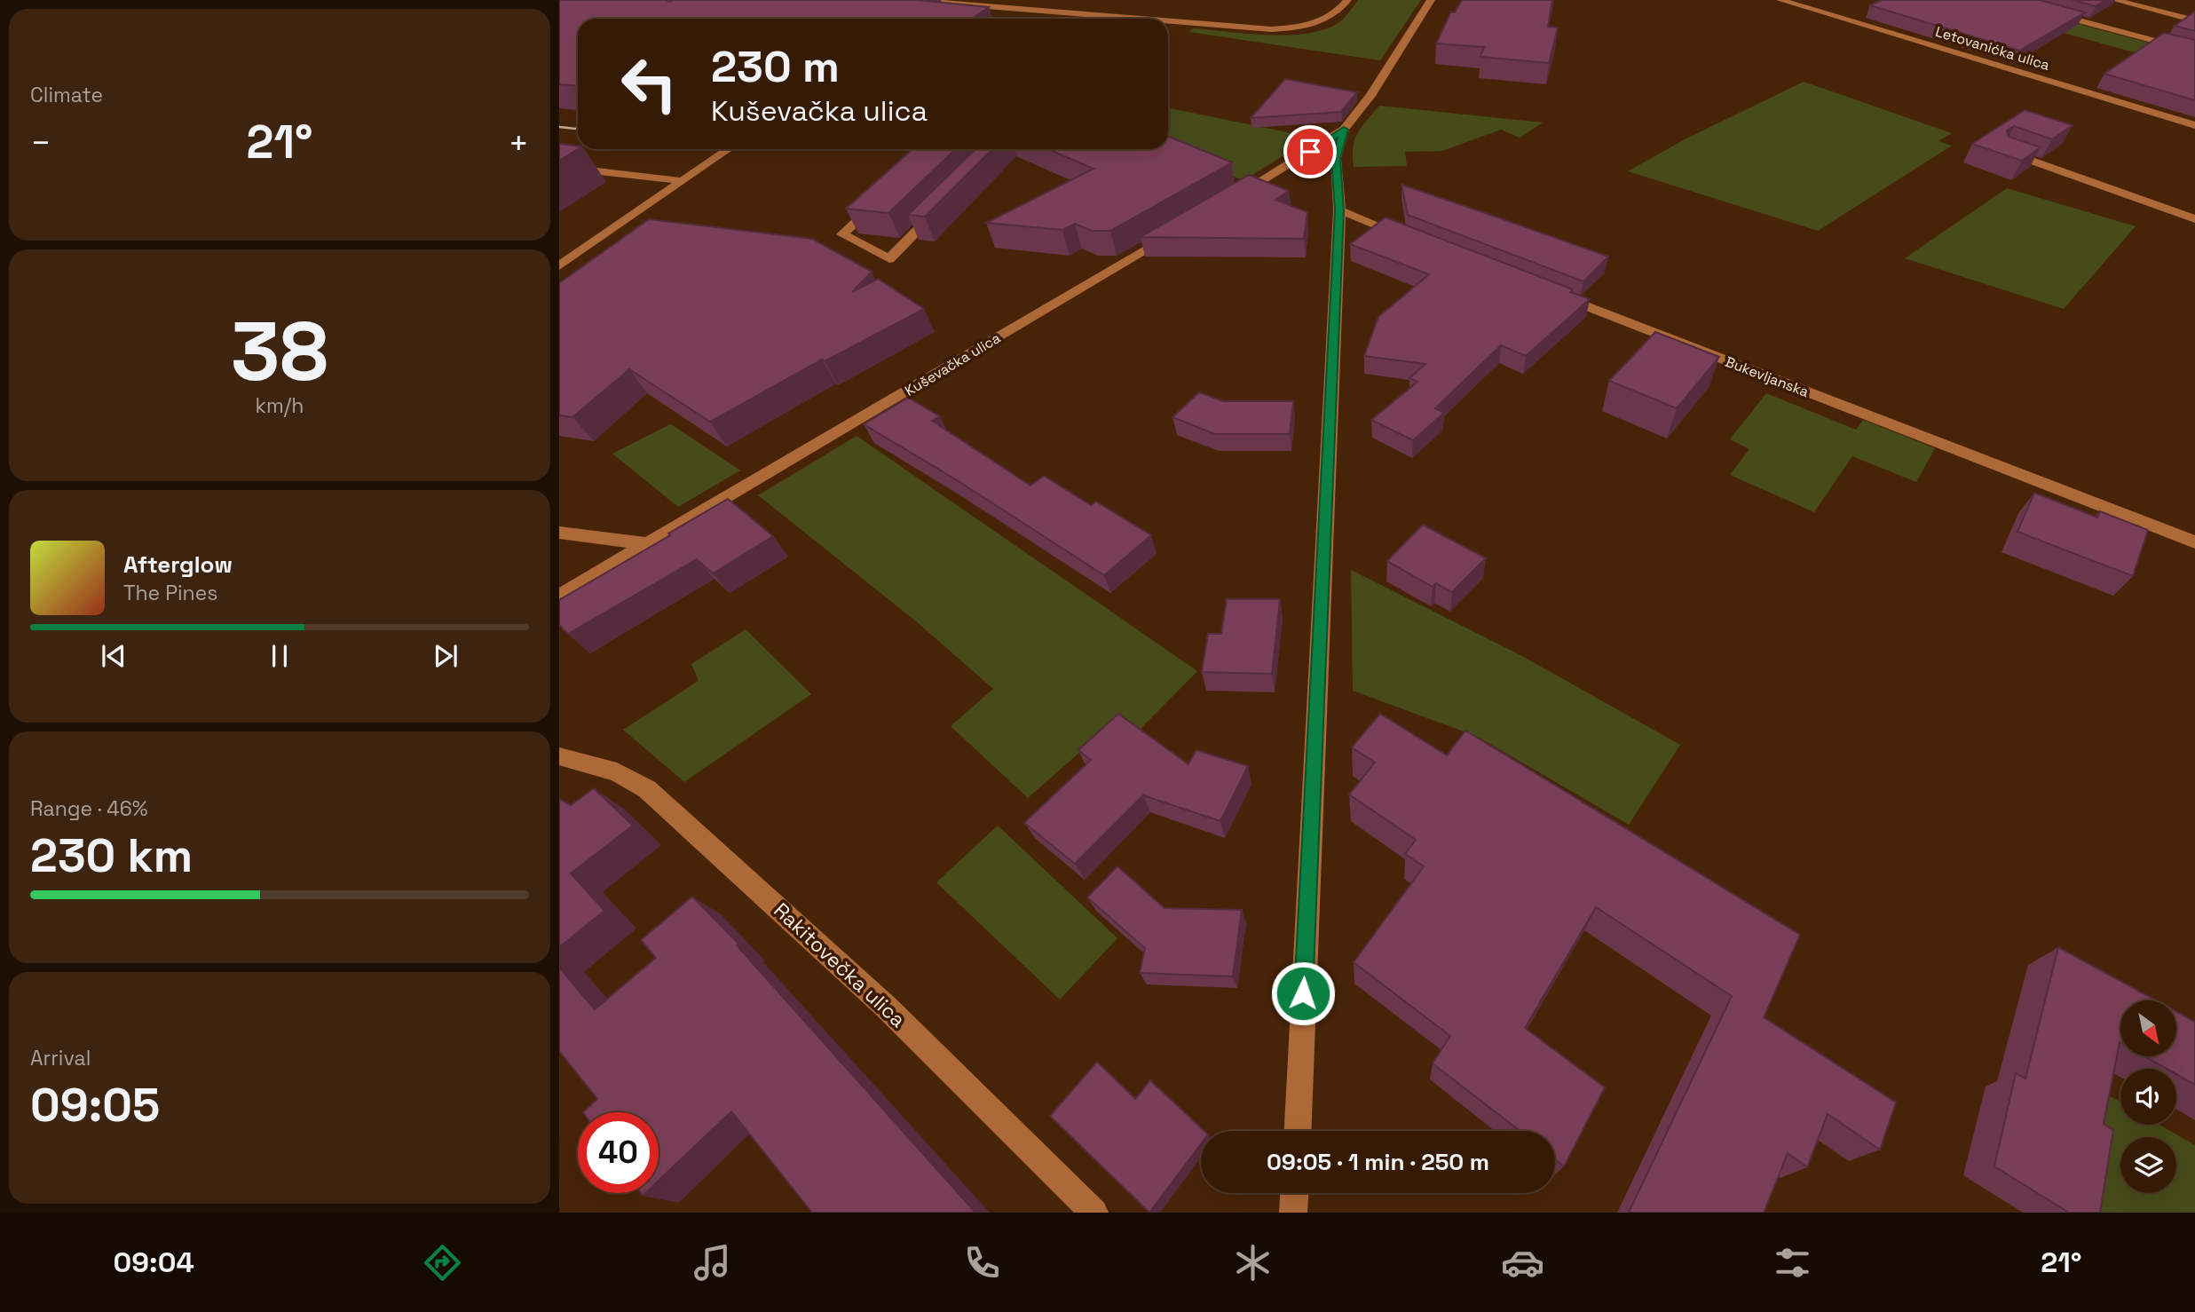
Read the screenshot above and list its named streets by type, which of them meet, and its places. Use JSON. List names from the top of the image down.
{
  "streets": {
    "street": [
      "Letovanićka ulica",
      "Kuševačka ulica",
      "Bukevljanska",
      "Rakitovečka ulica"
    ]
  },
  "north": "bottom right",
  "page": {
    "tile": [
      "Climate",
      ["38", "km/h"],
      ["Range · 46%", "230 km"],
      ["Arrival", "09:05"]
    ],
    "turn": ["230 m", "Kuševačka ulica"],
    "heat": ["−", "21°", "+"],
    "song": ["Afterglow", "The Pines"],
    "limit": "40",
    "trip": "09:05 · 1 min · 250 m",
    "tabs": ["09:04", "21°"]
  }
}
